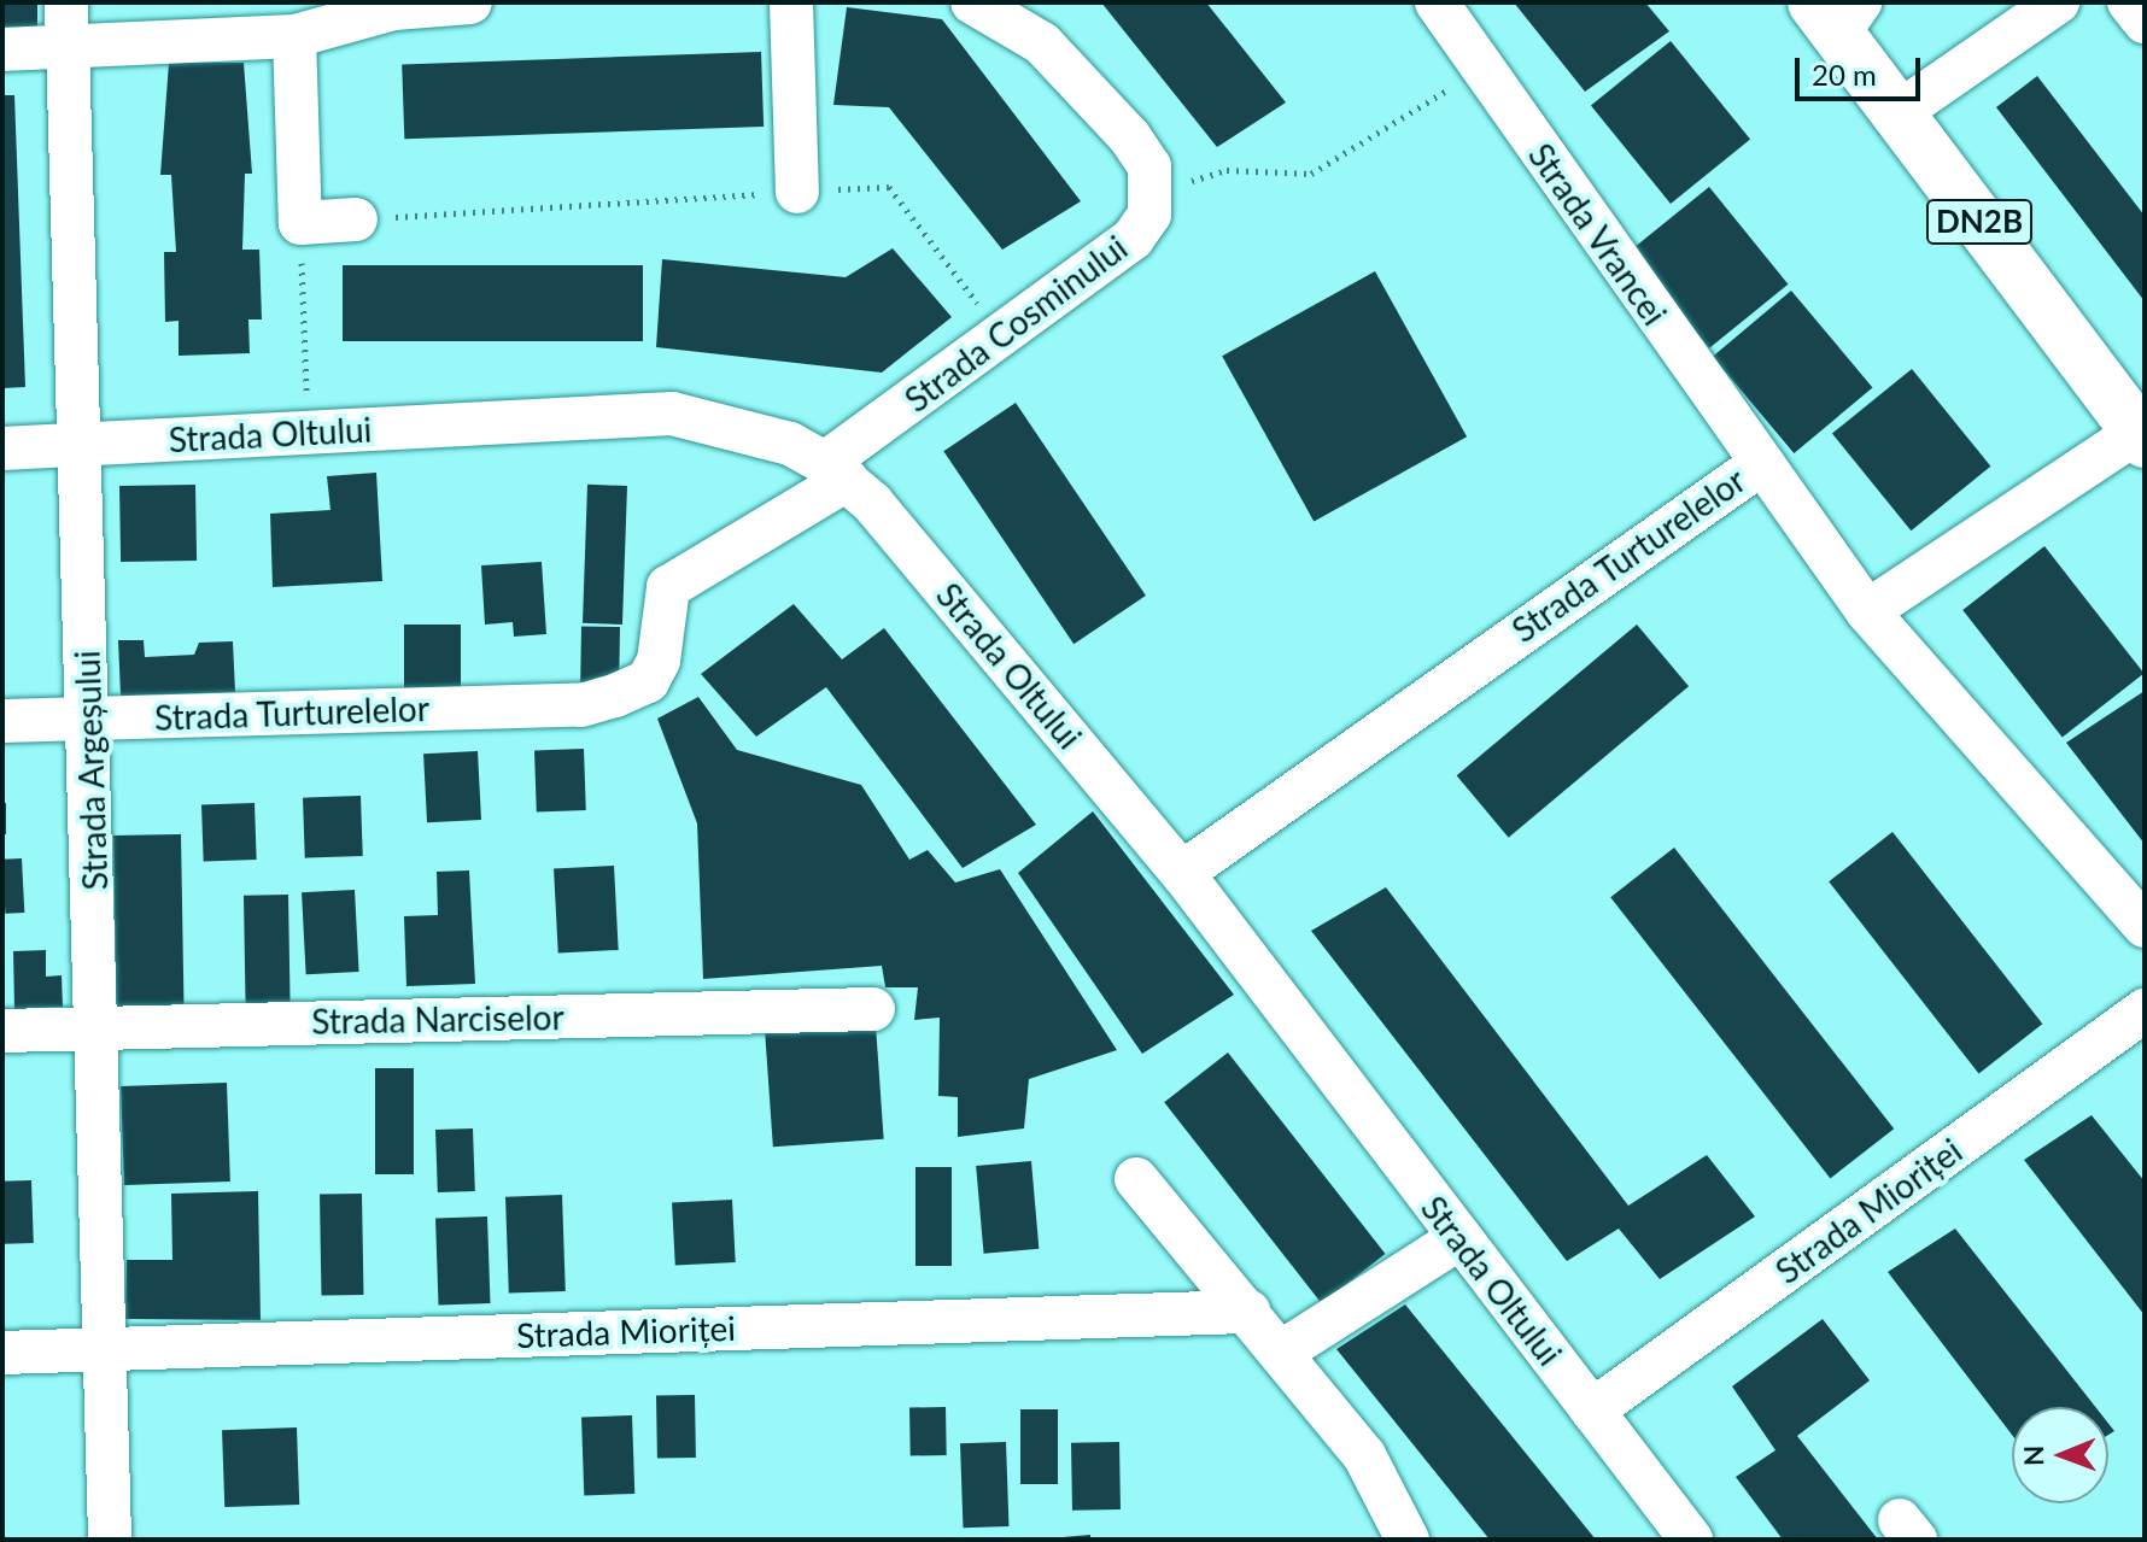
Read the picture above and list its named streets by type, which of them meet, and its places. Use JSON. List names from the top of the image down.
{
  "streets": {
    "main road": ["DN2B"],
    "street": [
      "Strada Vrancei",
      "Strada Cosminului",
      "Strada Oltului",
      "Strada Turturelelor",
      "Strada Argeșului",
      "Strada Narciselor",
      "Strada Mioriței"
    ]
  },
  "crossings": [
    ["Strada Vrancei", "Strada Turturelelor"],
    ["Strada Cosminului", "Strada Oltului"],
    ["Strada Cosminului", "Strada Turturelelor"],
    ["Strada Oltului", "Strada Turturelelor"],
    ["Strada Oltului", "Strada Argeșului"],
    ["Strada Oltului", "Strada Mioriței"],
    ["Strada Turturelelor", "Strada Argeșului"],
    ["Strada Argeșului", "Strada Narciselor"],
    ["Strada Argeșului", "Strada Mioriței"]
  ],
  "scale_bar": "20 m",
  "north": "left"
}
